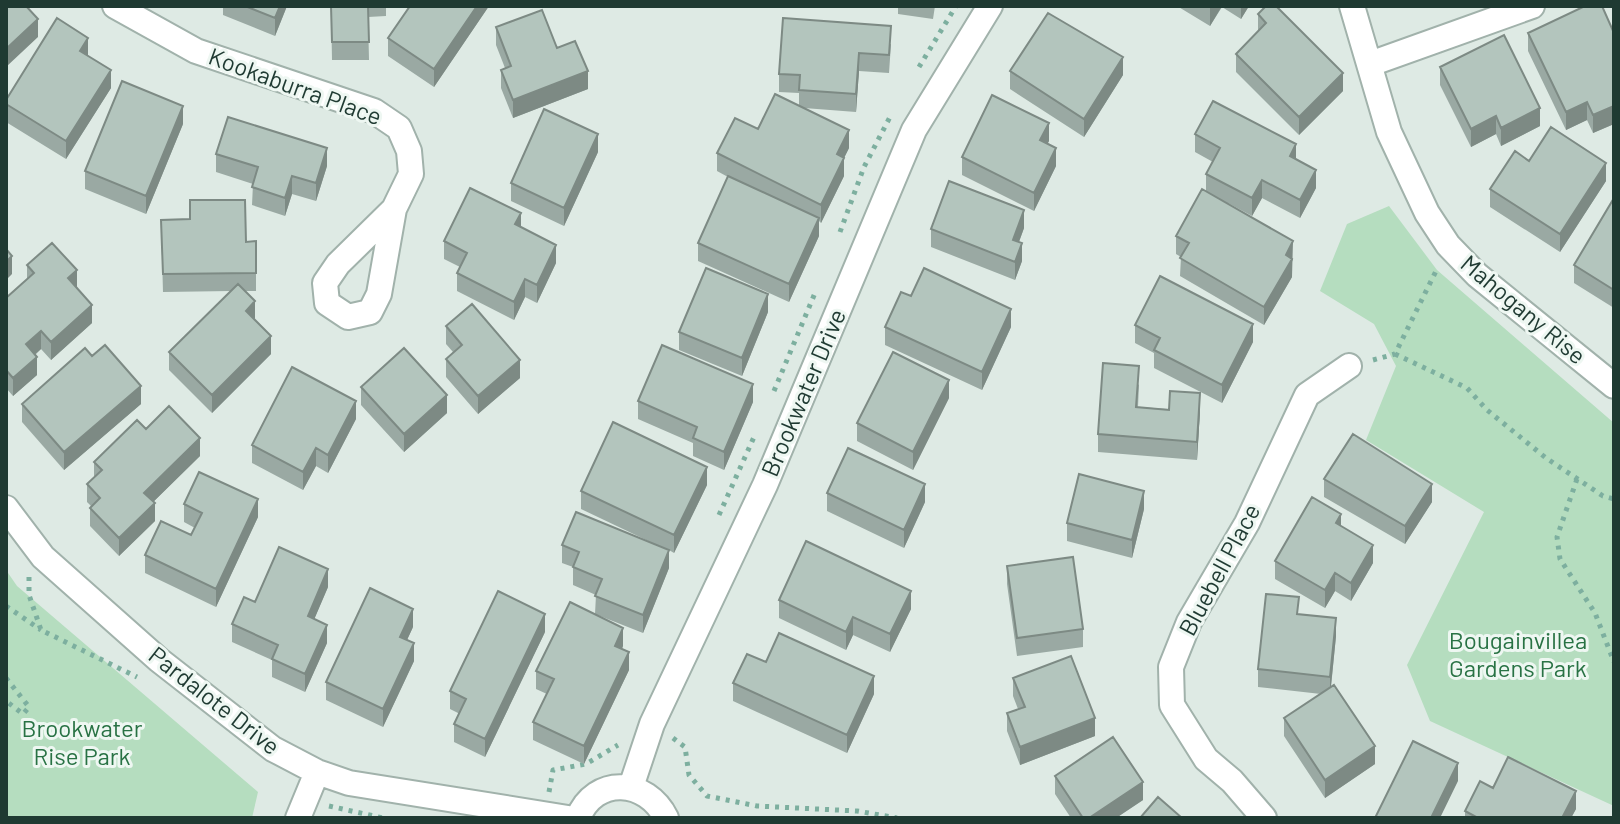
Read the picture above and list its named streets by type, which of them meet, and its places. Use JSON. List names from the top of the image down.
{
  "streets": {
    "street": [
      "Kookaburra Place",
      "Mahogany Rise",
      "Brookwater Drive",
      "Bluebell Place",
      "Pardalote Drive"
    ]
  },
  "parks": ["Bougainvillea Gardens Park", "Brookwater Rise Park"]
}
